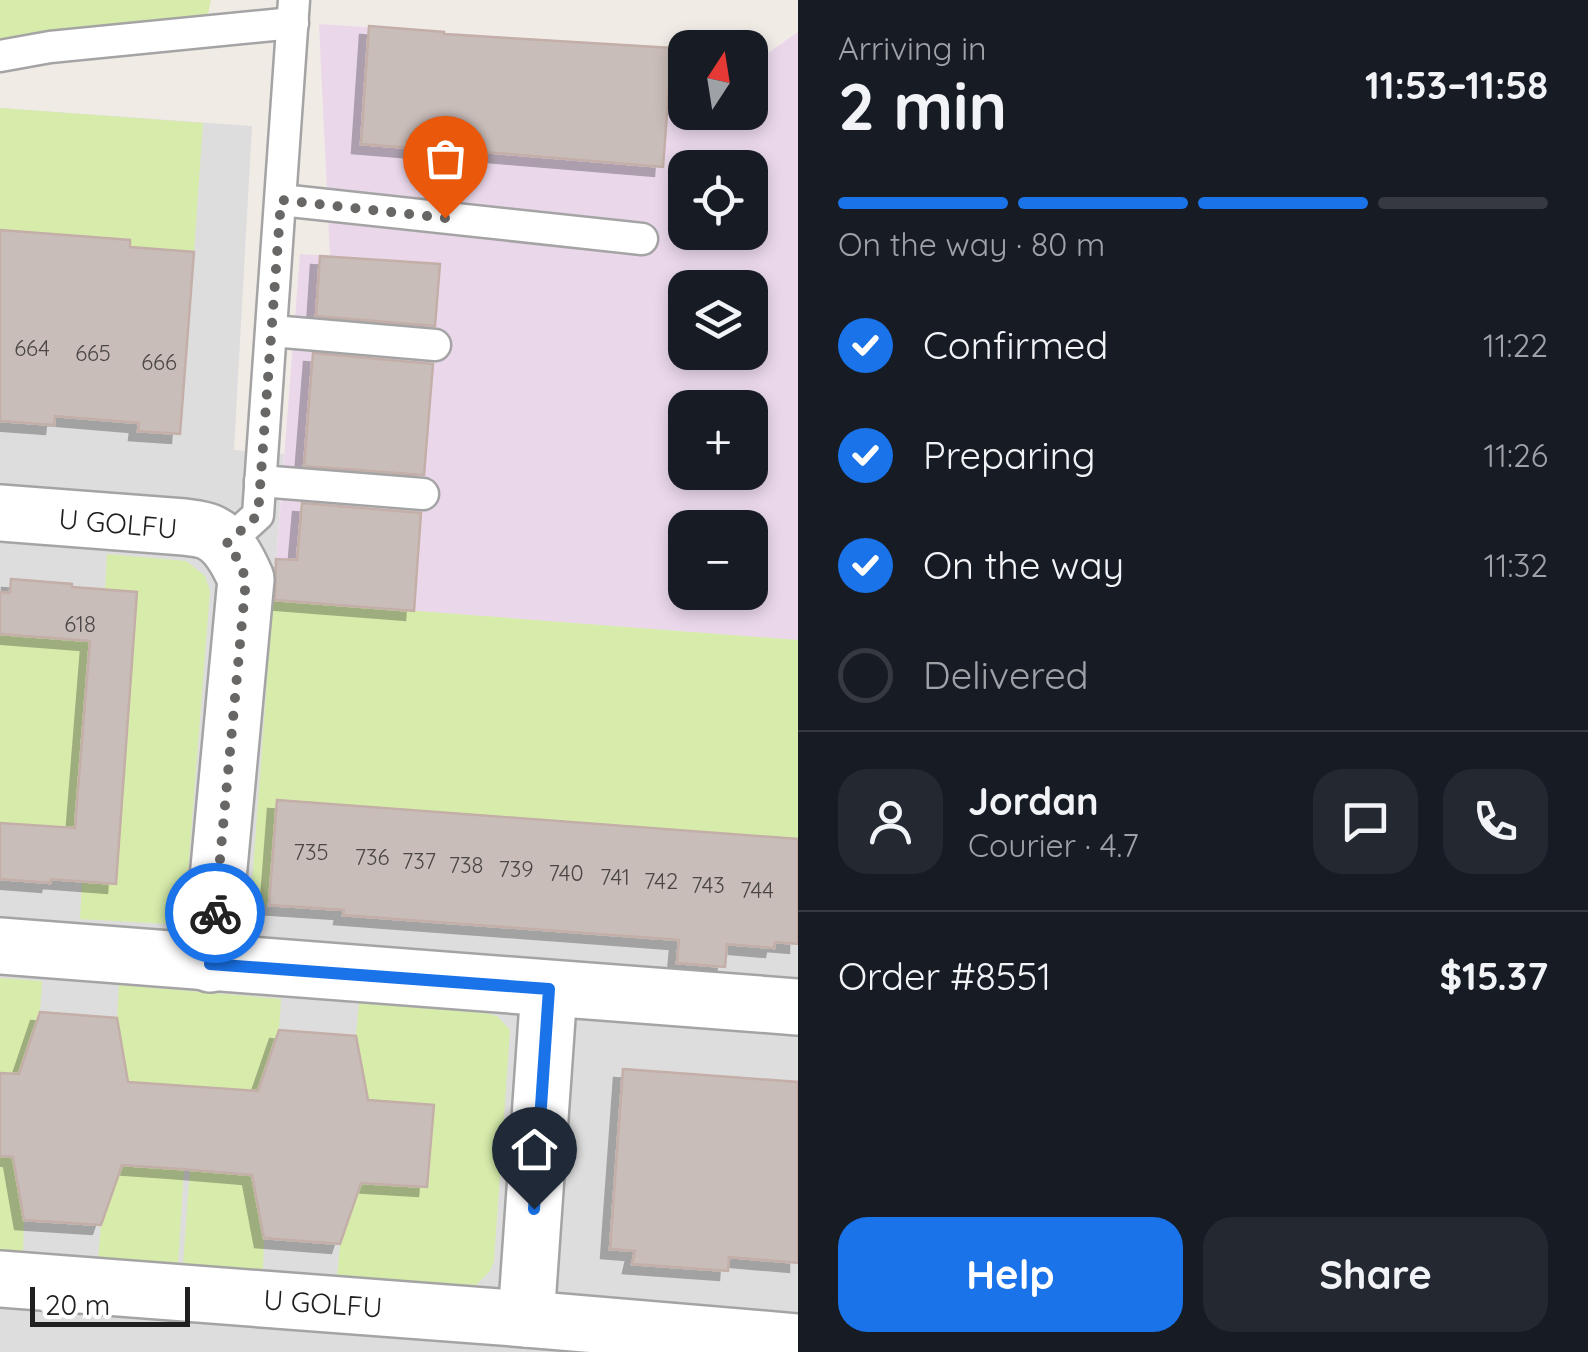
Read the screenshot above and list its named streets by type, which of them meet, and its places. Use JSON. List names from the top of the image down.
{
  "streets": {
    "street": ["U GOLFU"]
  },
  "house_numbers": [
    "664",
    "665",
    "666",
    "618",
    "735",
    "736",
    "737",
    "738",
    "739",
    "740",
    "741",
    "742",
    "743",
    "744"
  ],
  "scale_bar": "20 m",
  "north": "top",
  "page": {
    "heading": ["2 min", "Arriving in", "11:53–11:58"],
    "panel": [
      "Jordan",
      "Courier · 4.7",
      "Order #8551",
      "$15.37"
    ],
    "map_buttons": ["+", "−"],
    "bar": "On the way · 80 m",
    "list": [
      ["Confirmed", "11:22"],
      ["Preparing", "11:26"],
      ["On the way", "11:32"],
      "Delivered"
    ],
    "buttons": ["Help", "Share"],
    "scale": "20 m"
  }
}
